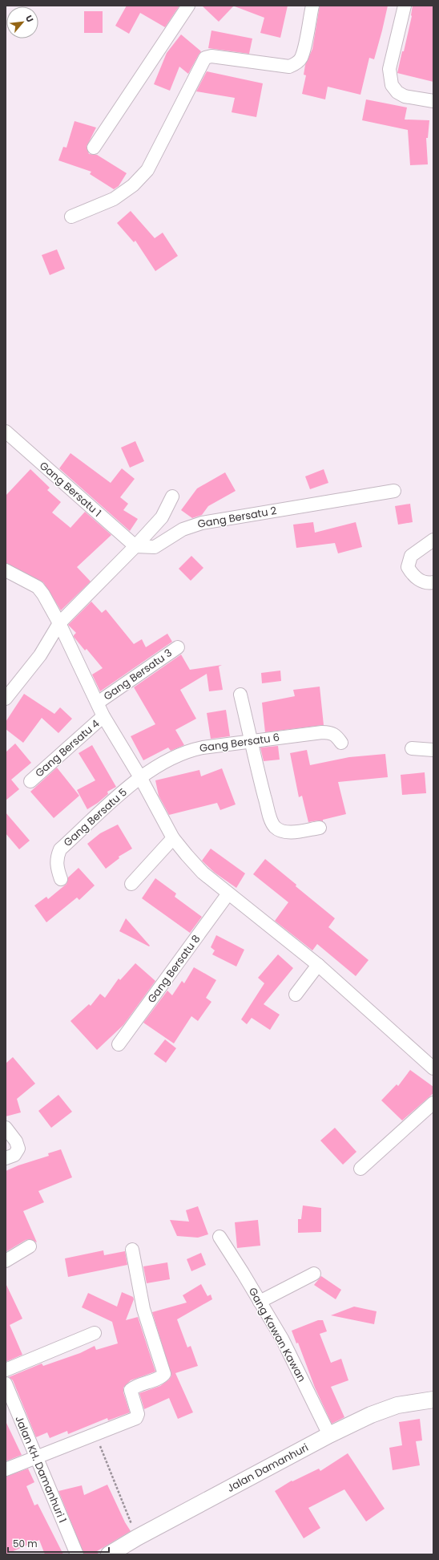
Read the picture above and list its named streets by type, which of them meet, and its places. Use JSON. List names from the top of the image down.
{
  "streets": {
    "street": [
      "Gang Bersatu 1",
      "Gang Bersatu 2",
      "Gang Bersatu 3",
      "Gang Bersatu 6",
      "Gang Bersatu 4",
      "Gang Bersatu 5",
      "Gang Bersatu 8",
      "Gang Kawan Kawan",
      "Jalan Damanhuri",
      "Jalan KH. Damanhuri 1"
    ]
  },
  "crossings": [
    ["Gang Bersatu 1", "Gang Bersatu 2"],
    ["Gang Bersatu 6", "Gang Bersatu 5"],
    ["Gang Kawan Kawan", "Jalan Damanhuri"]
  ],
  "scale_bar": "50 m",
  "north": "top right"
}
